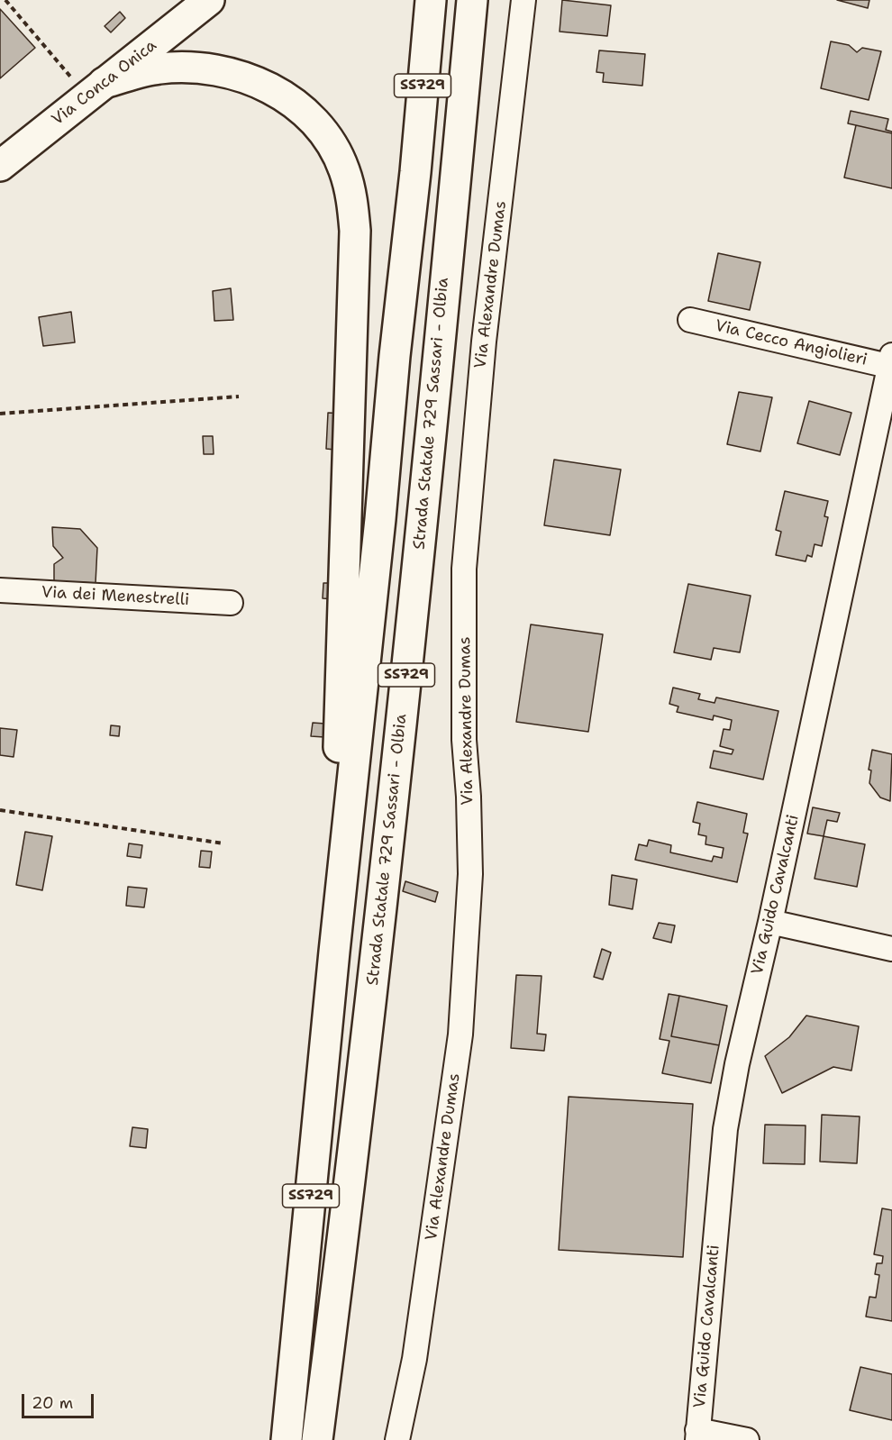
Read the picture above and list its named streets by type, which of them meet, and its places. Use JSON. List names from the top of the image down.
{
  "streets": {
    "main road": ["Via Conca Onica", "SS729", "Strada Statale 729 Sassari - Olbia"],
    "street": [
      "Via Alexandre Dumas",
      "Via Cecco Angiolieri",
      "Via dei Menestrelli",
      "Via Guido Cavalcanti"
    ]
  },
  "crossings": [
    ["Via Cecco Angiolieri", "Via Guido Cavalcanti"]
  ],
  "scale_bar": "20 m"
}
